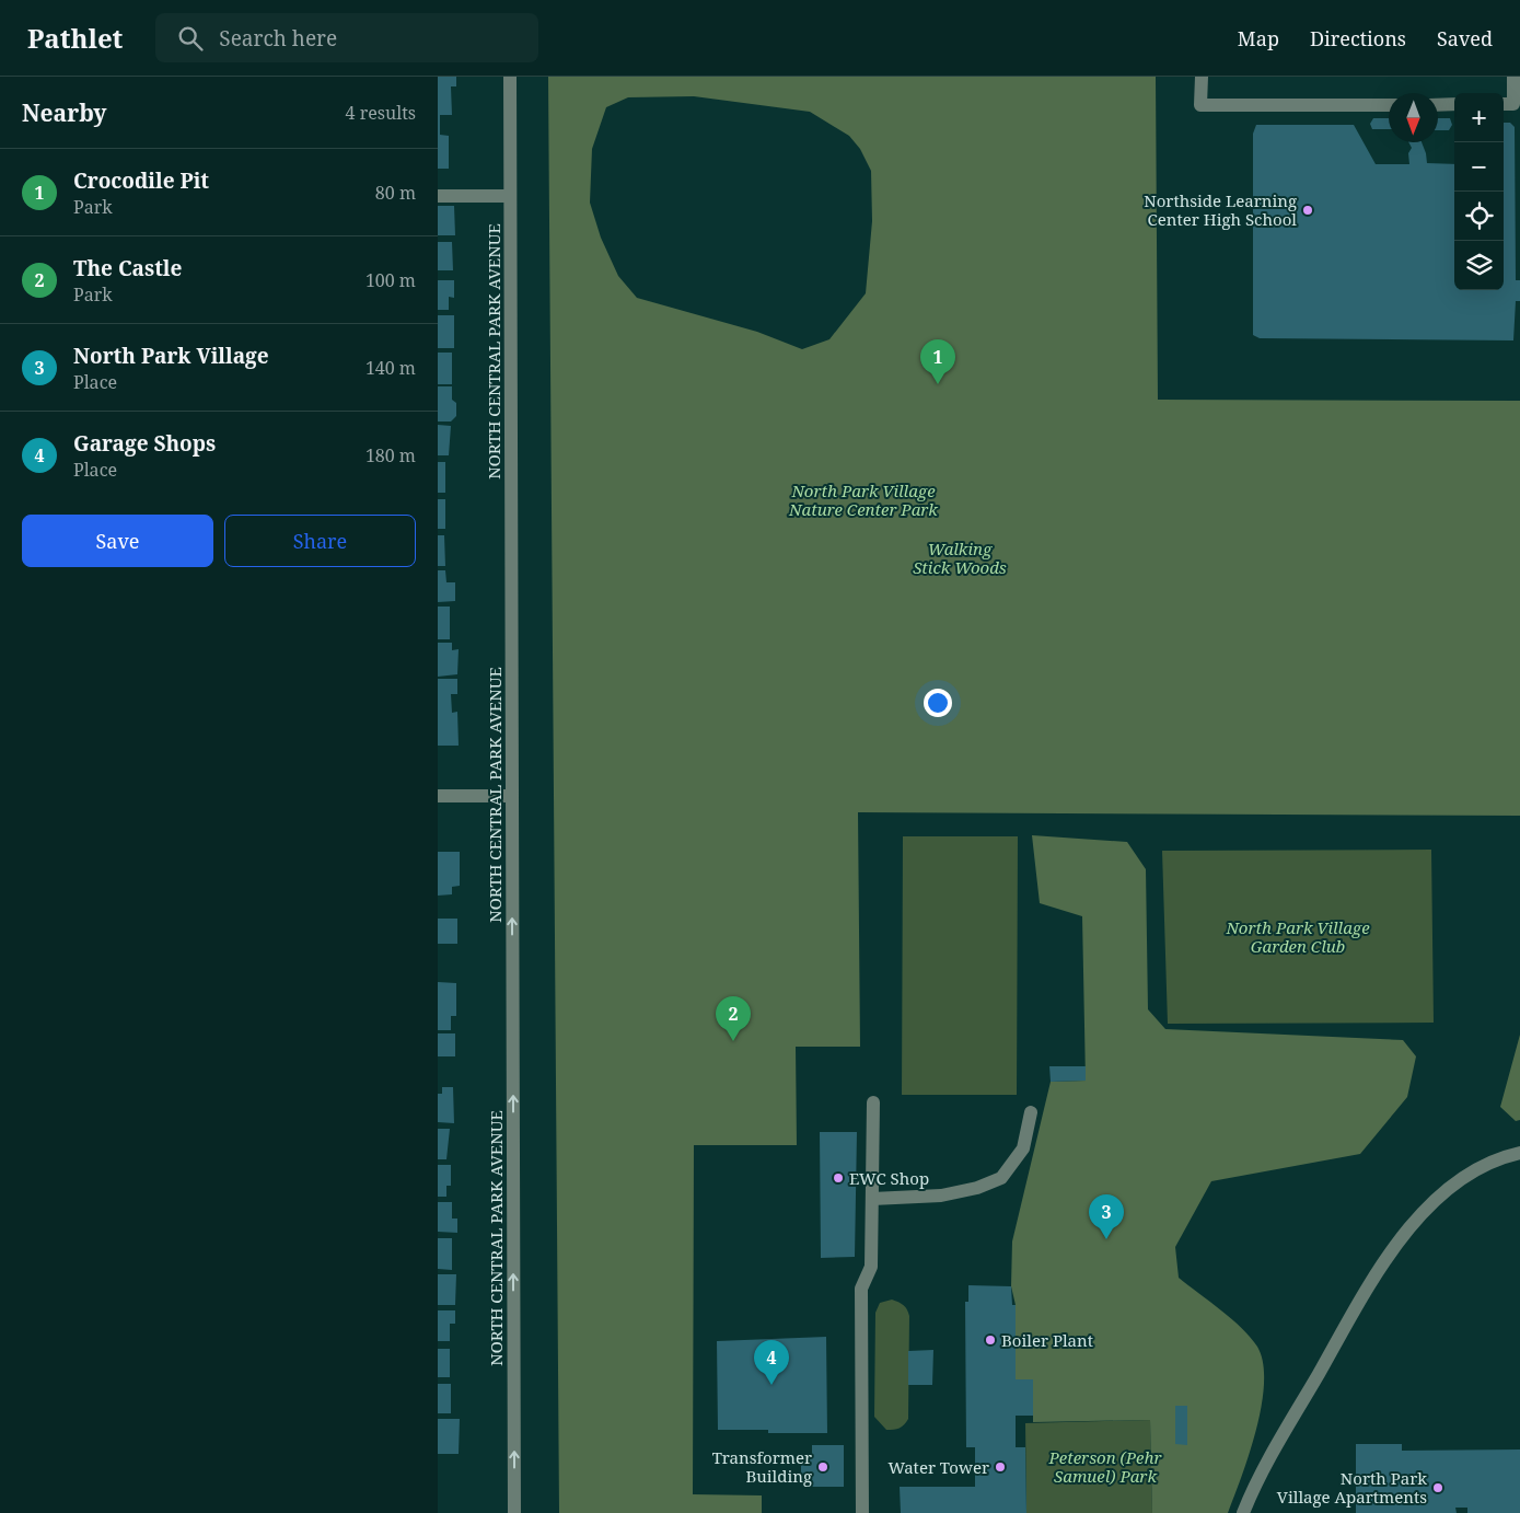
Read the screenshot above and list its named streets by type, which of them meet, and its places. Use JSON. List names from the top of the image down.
{
  "streets": {
    "street": ["NORTH CENTRAL PARK AVENUE"]
  },
  "one_way": ["NORTH CENTRAL PARK AVENUE"],
  "parks": [
    "North Park Village Nature Center Park",
    "Walking Stick Woods",
    "North Park Village Garden Club",
    "Peterson (Pehr Samuel) Park"
  ],
  "places": [
    "Northside Learning Center High School",
    "EWC Shop",
    "Boiler Plant",
    "Transformer Building",
    "Water Tower",
    "North Park Village Apartments"
  ],
  "north": "bottom",
  "page": {
    "header": "Pathlet",
    "search": "Search here",
    "nav": ["Map", "Directions", "Saved"],
    "heading": ["Nearby", "4 results"],
    "map_buttons": ["+", "−"],
    "list": [
      {
        "mark": "1",
        "name": "Crocodile Pit",
        "note": "Park",
        "value": "80 m"
      },
      {
        "mark": "2",
        "name": "The Castle",
        "note": "Park",
        "value": "100 m"
      },
      {
        "mark": "3",
        "name": "North Park Village",
        "note": "Place",
        "value": "140 m"
      },
      {
        "mark": "4",
        "name": "Garage Shops",
        "note": "Place",
        "value": "180 m"
      }
    ],
    "pins": [
      "1",
      "2",
      "3",
      "4"
    ],
    "buttons": ["Save", "Share"]
  }
}
